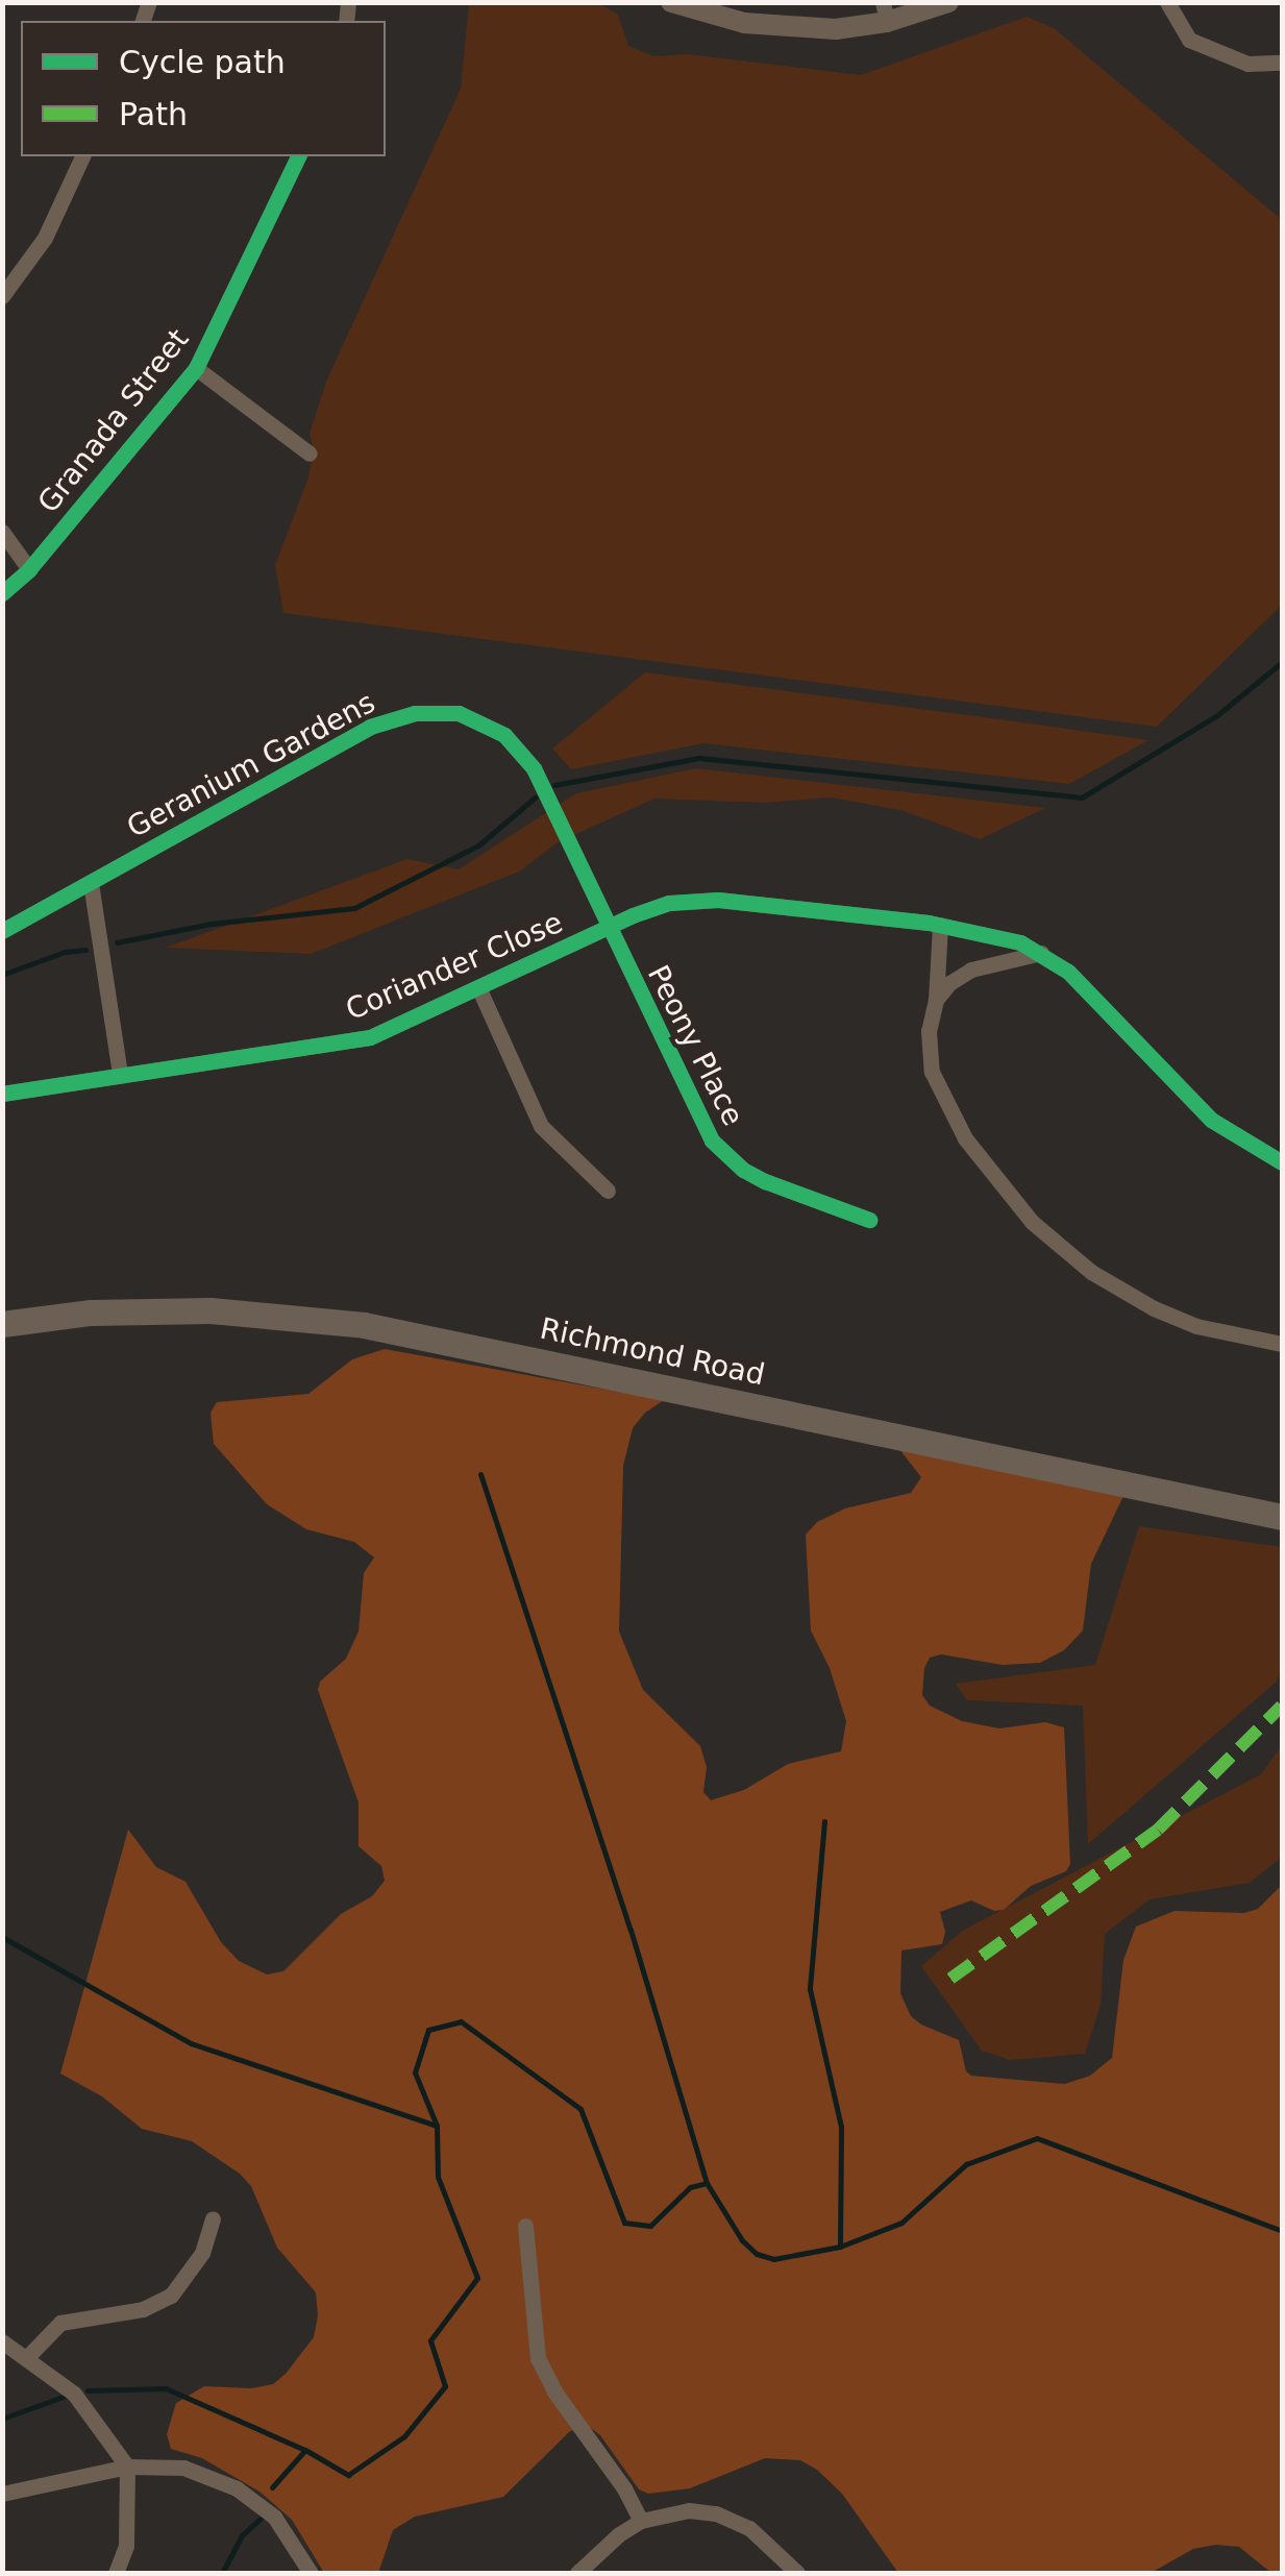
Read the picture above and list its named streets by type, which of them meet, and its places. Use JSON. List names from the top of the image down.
{
  "streets": {
    "highway": ["Richmond Road"],
    "street": [
      "Granada Street",
      "Geranium Gardens",
      "Coriander Close",
      "Peony Place"
    ]
  },
  "crossings": [
    ["Geranium Gardens", "Coriander Close"],
    ["Geranium Gardens", "Peony Place"],
    ["Coriander Close", "Peony Place"]
  ],
  "legend": ["Cycle path", "Path"]
}
